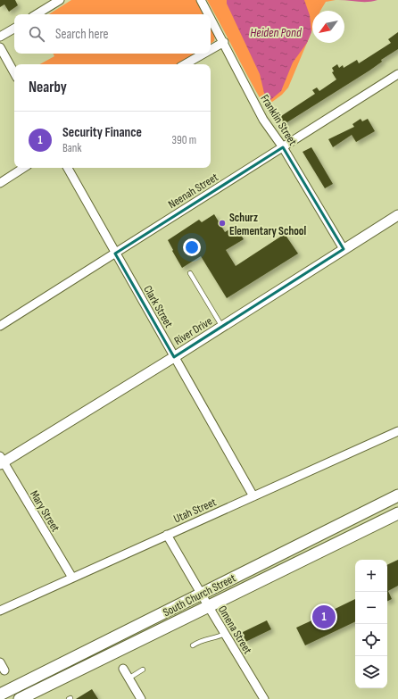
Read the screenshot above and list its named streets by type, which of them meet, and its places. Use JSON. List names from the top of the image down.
{
  "streets": {
    "main road": ["South Church Street"],
    "street": [
      "Franklin Street",
      "Neenah Street",
      "Clark Street",
      "River Drive",
      "Utah Street",
      "Mary Street",
      "Omena Street"
    ]
  },
  "crossings": [
    ["Franklin Street", "Neenah Street"],
    ["Franklin Street", "River Drive"],
    ["Neenah Street", "Clark Street"],
    ["Clark Street", "River Drive"],
    ["Clark Street", "Utah Street"],
    ["River Drive", "Mary Street"],
    ["Utah Street", "Mary Street"],
    ["Utah Street", "Omena Street"],
    ["South Church Street", "Omena Street"]
  ],
  "water": ["Heiden Pond"],
  "places": ["Schurz Elementary School"],
  "north": "bottom left",
  "page": {
    "search": "Search here",
    "heading": "Nearby",
    "list": [
      {
        "mark": "1",
        "name": "Security Finance",
        "note": "Bank",
        "value": "390 m"
      }
    ],
    "map_buttons": ["+", "−"],
    "pins": "1"
  }
}
